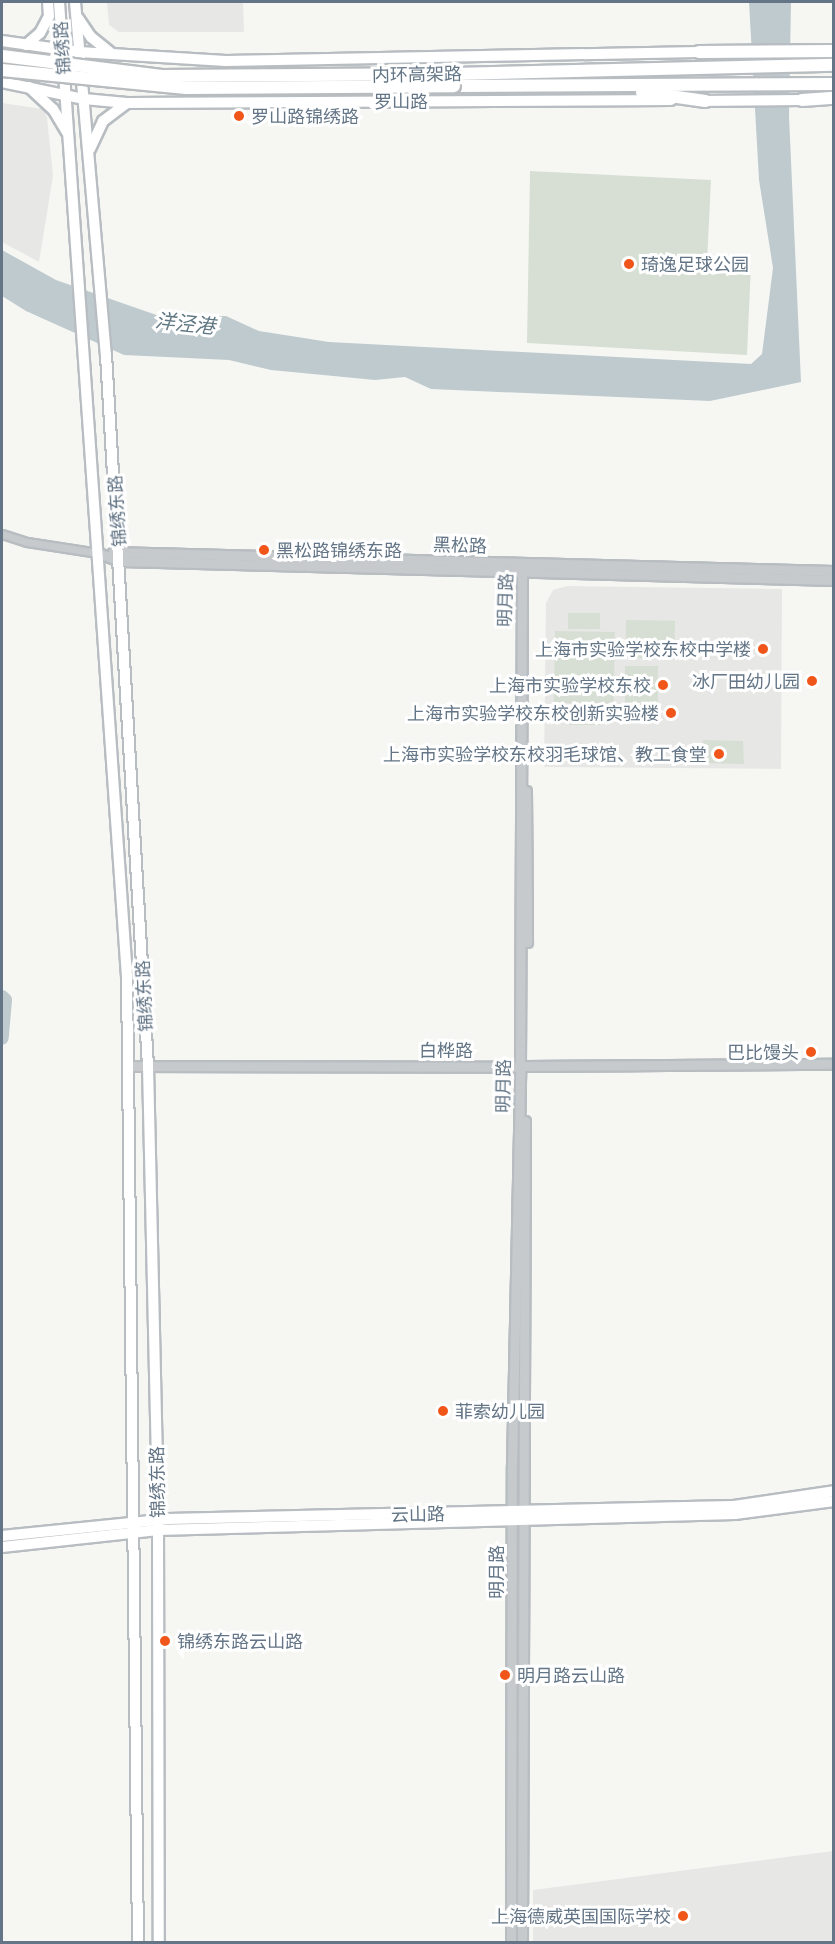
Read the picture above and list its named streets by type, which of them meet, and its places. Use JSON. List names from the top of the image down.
{
  "streets": {
    "highway": ["内环高架路"],
    "main road": [
      "锦绣路",
      "罗山路",
      "锦绣东路",
      "云山路"
    ],
    "street": ["黑松路", "明月路", "白桦路"]
  },
  "crossings": [
    ["锦绣路", "罗山路"],
    ["锦绣路", "锦绣东路"],
    ["罗山路", "锦绣东路"],
    ["锦绣东路", "黑松路"],
    ["锦绣东路", "白桦路"],
    ["锦绣东路", "云山路"],
    ["黑松路", "明月路"],
    ["明月路", "白桦路"],
    ["明月路", "云山路"]
  ],
  "water": ["洋泾港"],
  "places": [
    "罗山路锦绣路",
    "琦逸足球公园",
    "黑松路锦绣东路",
    "上海市实验学校东校中学楼",
    "冰厂田幼儿园",
    "上海市实验学校东校",
    "上海市实验学校东校创新实验楼",
    "上海市实验学校东校羽毛球馆、教工食堂",
    "巴比馒头",
    "菲索幼儿园",
    "锦绣东路云山路",
    "明月路云山路",
    "上海德威英国国际学校"
  ]
}
